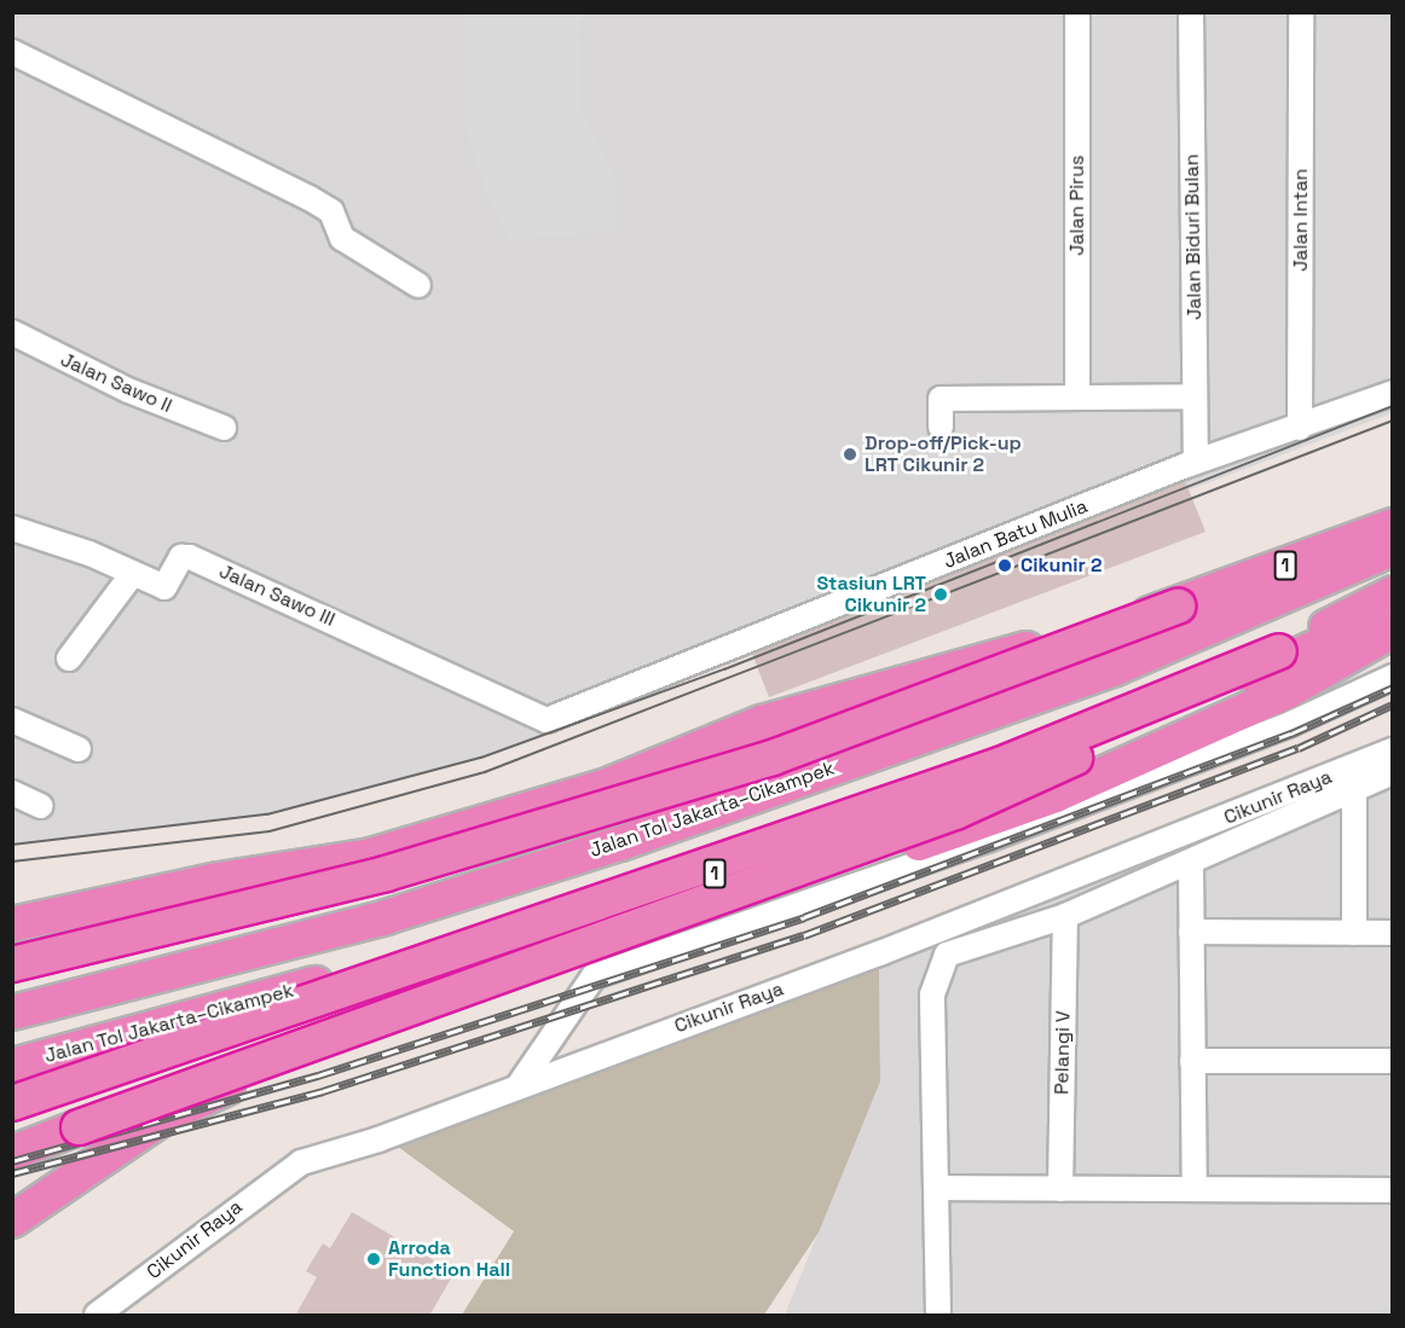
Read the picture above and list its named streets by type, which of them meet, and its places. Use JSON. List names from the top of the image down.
{
  "streets": {
    "highway": ["1", "Jalan Tol Jakarta–Cikampek"],
    "street": [
      "Jalan Pirus",
      "Jalan Intan",
      "Jalan Biduri Bulan",
      "Jalan Sawo II",
      "Jalan Batu Mulia",
      "Jalan Sawo III",
      "Cikunir Raya",
      "Pelangi V"
    ]
  },
  "crossings": [
    ["Jalan Intan", "Jalan Batu Mulia"],
    ["Jalan Biduri Bulan", "Jalan Batu Mulia"],
    ["Jalan Batu Mulia", "Jalan Sawo III"]
  ],
  "places": [
    "Drop-off/Pick-up LRT Cikunir 2",
    "Cikunir 2",
    "Stasiun LRT Cikunir 2",
    "Arroda Function Hall"
  ]
}
